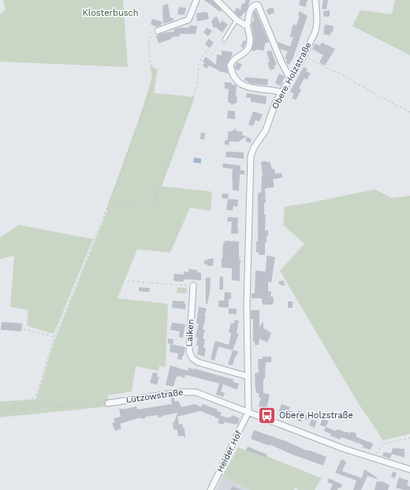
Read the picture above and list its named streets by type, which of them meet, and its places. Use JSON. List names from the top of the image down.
{
  "streets": {
    "street": [
      "Obere Holzstraße",
      "Laiken",
      "Lützowstraße",
      "Heider Hof"
    ]
  },
  "crossings": [
    ["Obere Holzstraße", "Laiken"],
    ["Obere Holzstraße", "Lützowstraße"],
    ["Obere Holzstraße", "Heider Hof"],
    ["Lützowstraße", "Heider Hof"]
  ],
  "parks": ["Klosterbusch"],
  "places": {
    "bus stop": ["Obere Holzstraße"]
  }
}
